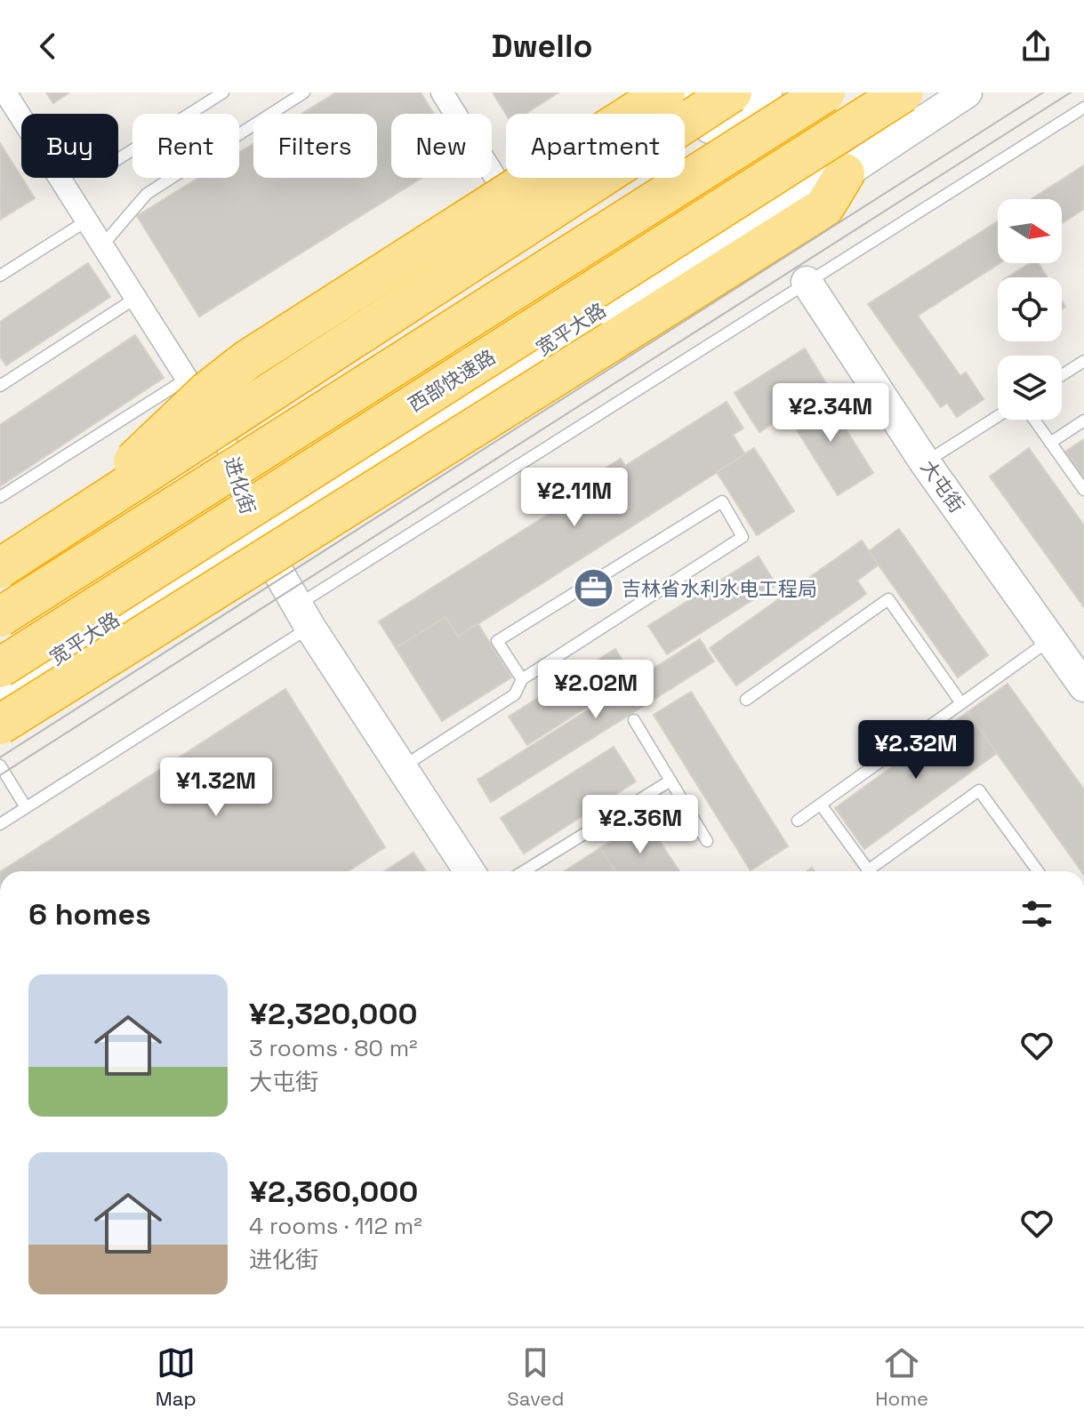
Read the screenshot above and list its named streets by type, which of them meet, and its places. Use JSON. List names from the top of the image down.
{
  "streets": {
    "highway": ["西部快速路"],
    "main road": ["宽平大路", "进化街", "大屯街"]
  },
  "crossings": [
    ["宽平大路", "进化街"]
  ],
  "places": {
    "office": ["吉林省水利水电工程局"]
  },
  "north": "right",
  "page": {
    "header": "Dwello",
    "chip": [
      "Buy",
      "Rent",
      "Filters",
      "New",
      "Apartment"
    ],
    "price": [
      "¥2.34M",
      "¥2.11M",
      "¥2.02M",
      "¥2.32M",
      "¥1.32M",
      "¥2.36M"
    ],
    "heading": "6 homes",
    "list": [
      {
        "name": "¥2,320,000",
        "note": "3 rooms · 80 m² · 大屯街"
      },
      {
        "name": "¥2,360,000",
        "note": "4 rooms · 112 m² · 进化街"
      }
    ],
    "tabs": ["Map", "Saved", "Home"]
  }
}
